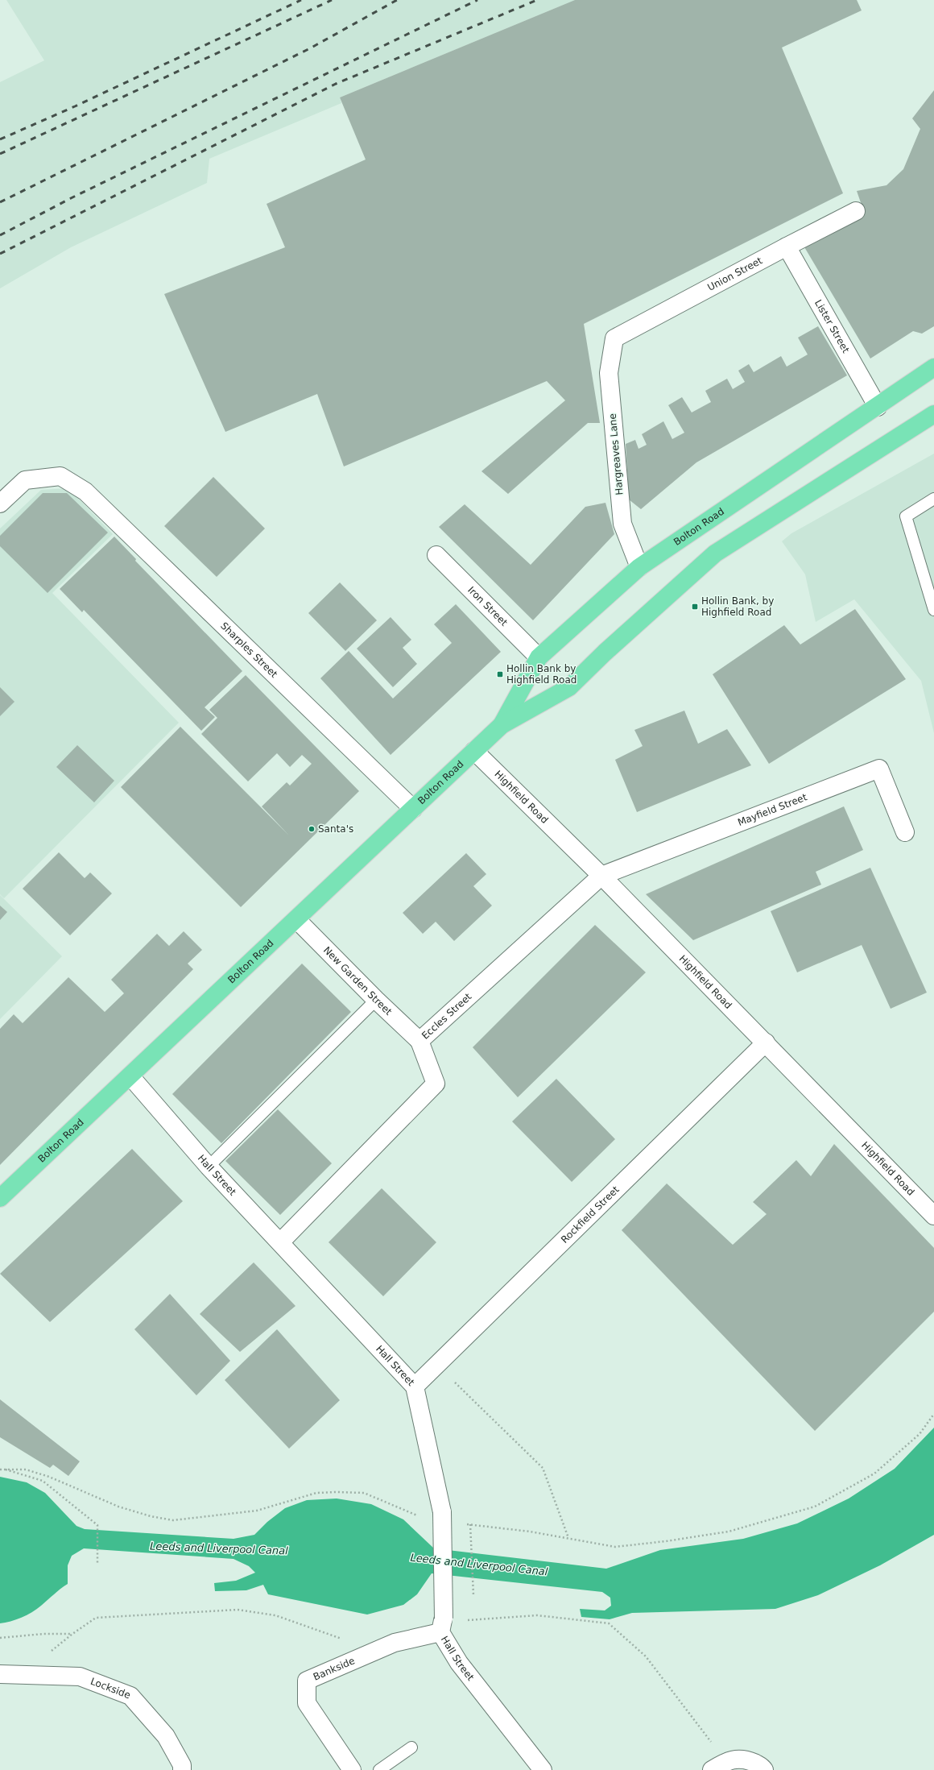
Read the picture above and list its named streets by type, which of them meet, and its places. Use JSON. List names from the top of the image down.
{
  "streets": {
    "highway": ["Bolton Road"],
    "street": [
      "Union Street",
      "Lister Street",
      "Hargreaves Lane",
      "Iron Street",
      "Sharples Street",
      "Highfield Road",
      "Mayfield Street",
      "New Garden Street",
      "Eccles Street",
      "Hall Street",
      "Rockfield Street",
      "Bankside",
      "Lockside"
    ]
  },
  "crossings": [
    ["Union Street", "Lister Street"],
    ["Union Street", "Hargreaves Lane"],
    ["Lister Street", "Bolton Road"],
    ["Hargreaves Lane", "Bolton Road"],
    ["Bolton Road", "Iron Street"],
    ["Bolton Road", "Sharples Street"],
    ["Bolton Road", "Highfield Road"],
    ["Bolton Road", "New Garden Street"],
    ["Bolton Road", "Hall Street"],
    ["Highfield Road", "Mayfield Street"],
    ["Highfield Road", "Eccles Street"],
    ["Highfield Road", "Rockfield Street"],
    ["Mayfield Street", "Eccles Street"],
    ["New Garden Street", "Eccles Street"],
    ["Eccles Street", "Hall Street"],
    ["Hall Street", "Rockfield Street"],
    ["Hall Street", "Bankside"]
  ],
  "water": ["Leeds and Liverpool Canal"],
  "places": {
    "transit": ["Hollin Bank, by Highfield Road", "Hollin Bank by Highfield Road"],
    "other": ["Santa's"]
  }
}
